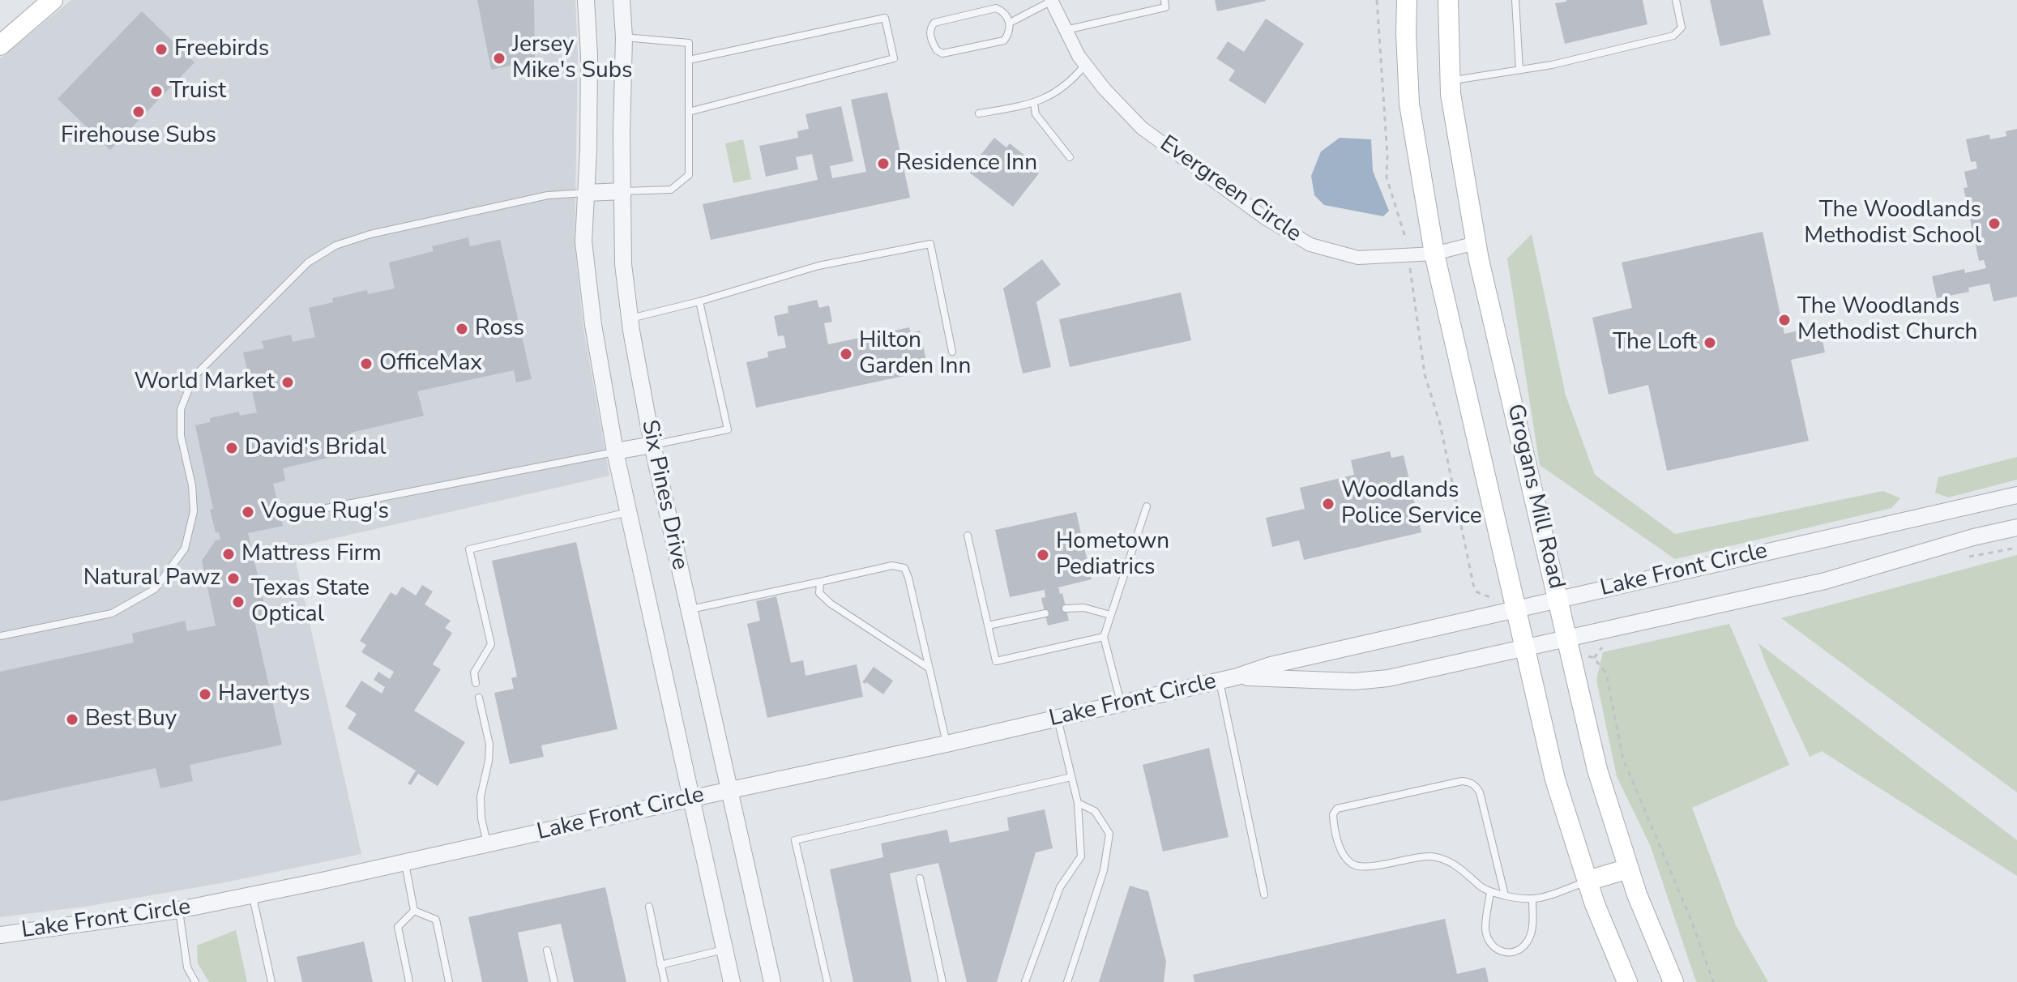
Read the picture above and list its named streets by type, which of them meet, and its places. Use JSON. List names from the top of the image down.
{
  "streets": {
    "main road": ["Grogans Mill Road"],
    "street": ["Evergreen Circle", "Six Pines Drive", "Lake Front Circle"]
  },
  "crossings": [
    ["Evergreen Circle", "Grogans Mill Road"],
    ["Six Pines Drive", "Lake Front Circle"],
    ["Grogans Mill Road", "Lake Front Circle"]
  ],
  "places": [
    "Freebirds",
    "Jersey Mike's Subs",
    "Truist",
    "Firehouse Subs",
    "Residence Inn",
    "The Woodlands Methodist School",
    "The Woodlands Methodist Church",
    "Ross",
    "The Loft",
    "Hilton Garden Inn",
    "OfficeMax",
    "World Market",
    "David's Bridal",
    "Woodlands Police Service",
    "Vogue Rug's",
    "Mattress Firm",
    "Hometown Pediatrics",
    "Natural Pawz",
    "Texas State Optical",
    "Havertys",
    "Best Buy"
  ]
}
